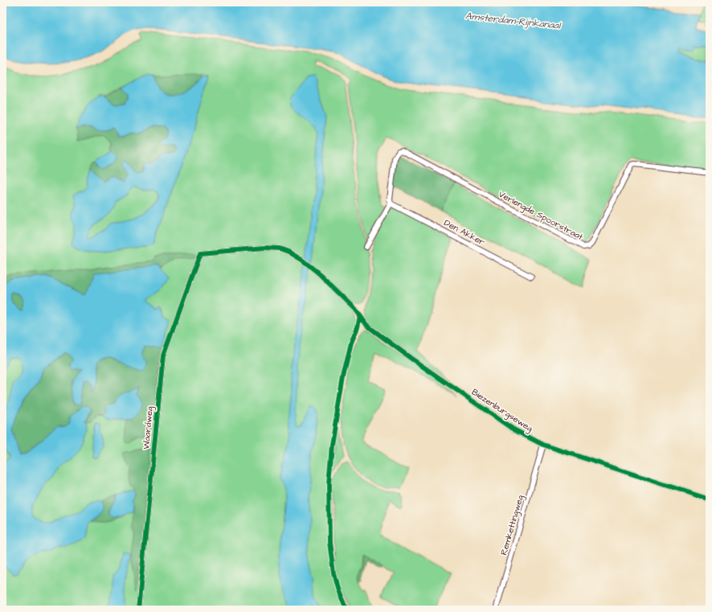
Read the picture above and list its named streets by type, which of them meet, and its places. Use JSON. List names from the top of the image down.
{
  "streets": {
    "street": [
      "Verlengde Spoorstraat",
      "Den Akker",
      "Biezenburgseweg",
      "Waardweg",
      "Remkettingweg"
    ]
  },
  "crossings": [
    ["Verlengde Spoorstraat", "Den Akker"],
    ["Biezenburgseweg", "Waardweg"],
    ["Biezenburgseweg", "Remkettingweg"]
  ],
  "water": ["Amsterdam-Rijnkanaal"]
}
